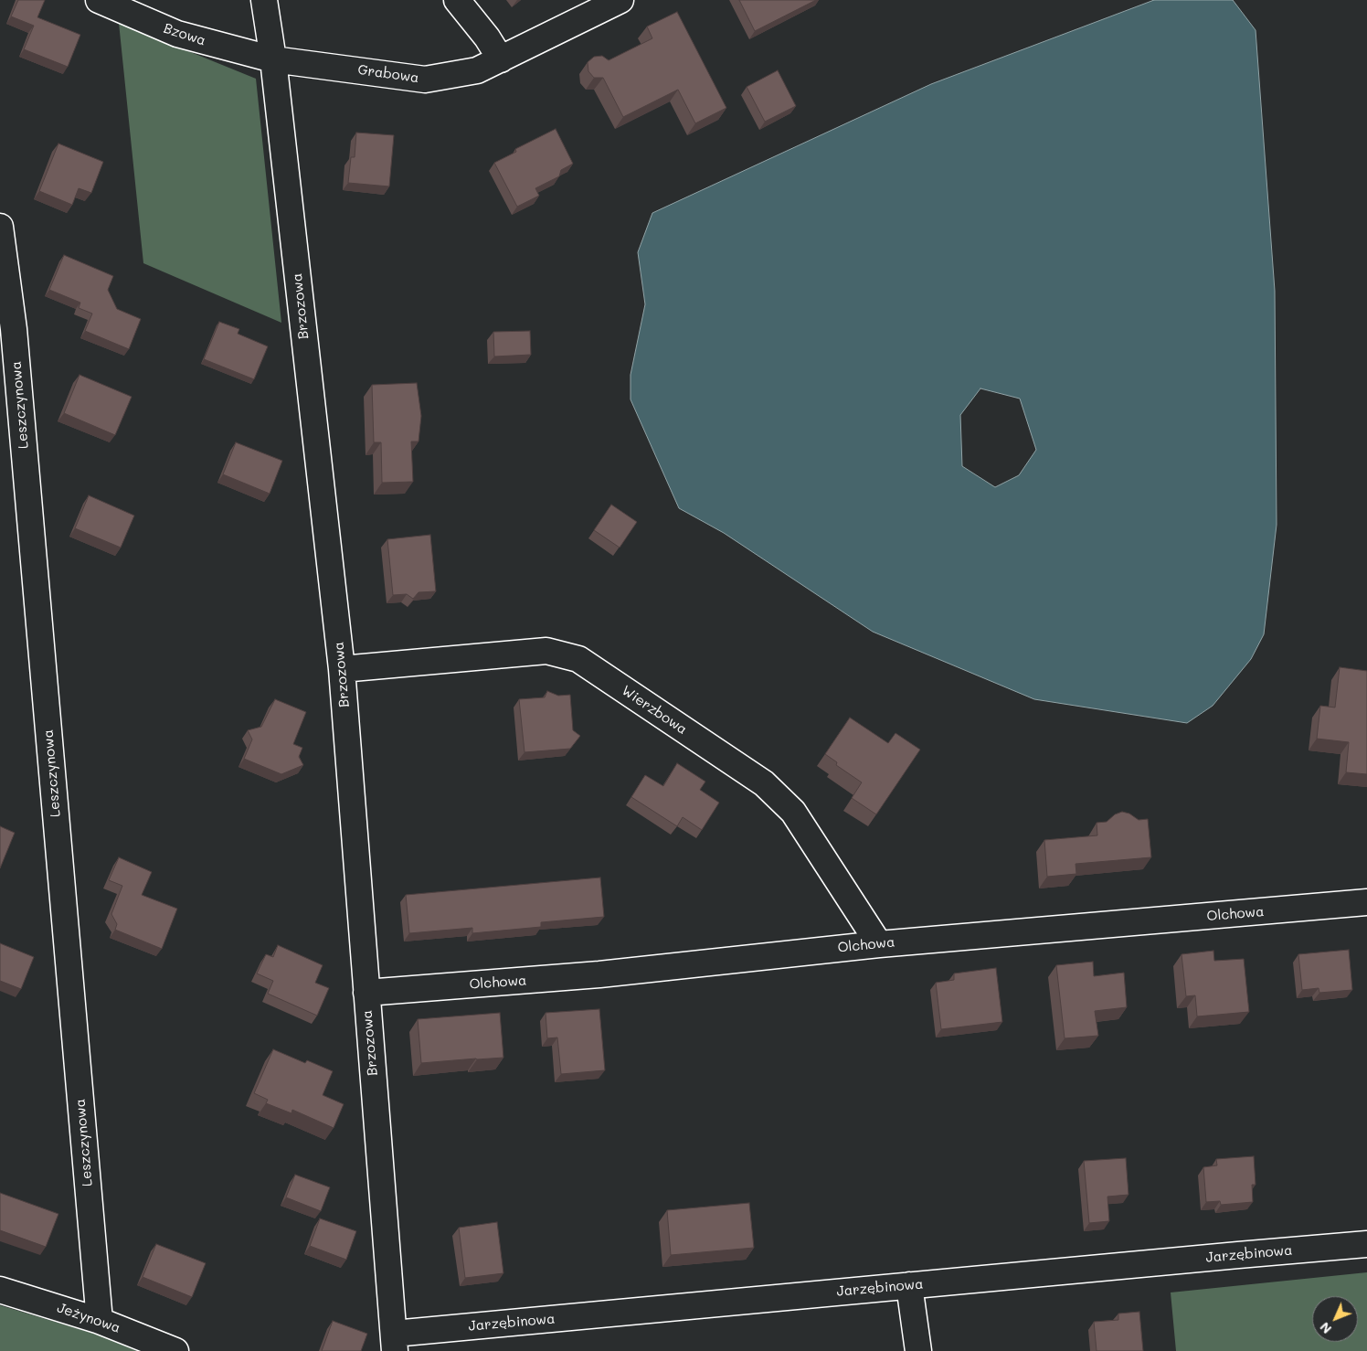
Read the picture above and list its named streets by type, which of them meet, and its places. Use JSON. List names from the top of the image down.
{
  "streets": {
    "street": [
      "Bzowa",
      "Grabowa",
      "Brzozowa",
      "Leszczynowa",
      "Wierzbowa",
      "Olchowa",
      "Jarzębinowa",
      "Jeżynowa"
    ]
  },
  "crossings": [
    ["Bzowa", "Grabowa"],
    ["Bzowa", "Brzozowa"],
    ["Grabowa", "Brzozowa"],
    ["Brzozowa", "Wierzbowa"],
    ["Brzozowa", "Olchowa"],
    ["Brzozowa", "Jarzębinowa"],
    ["Leszczynowa", "Jeżynowa"],
    ["Wierzbowa", "Olchowa"]
  ],
  "north": "bottom left"
}
